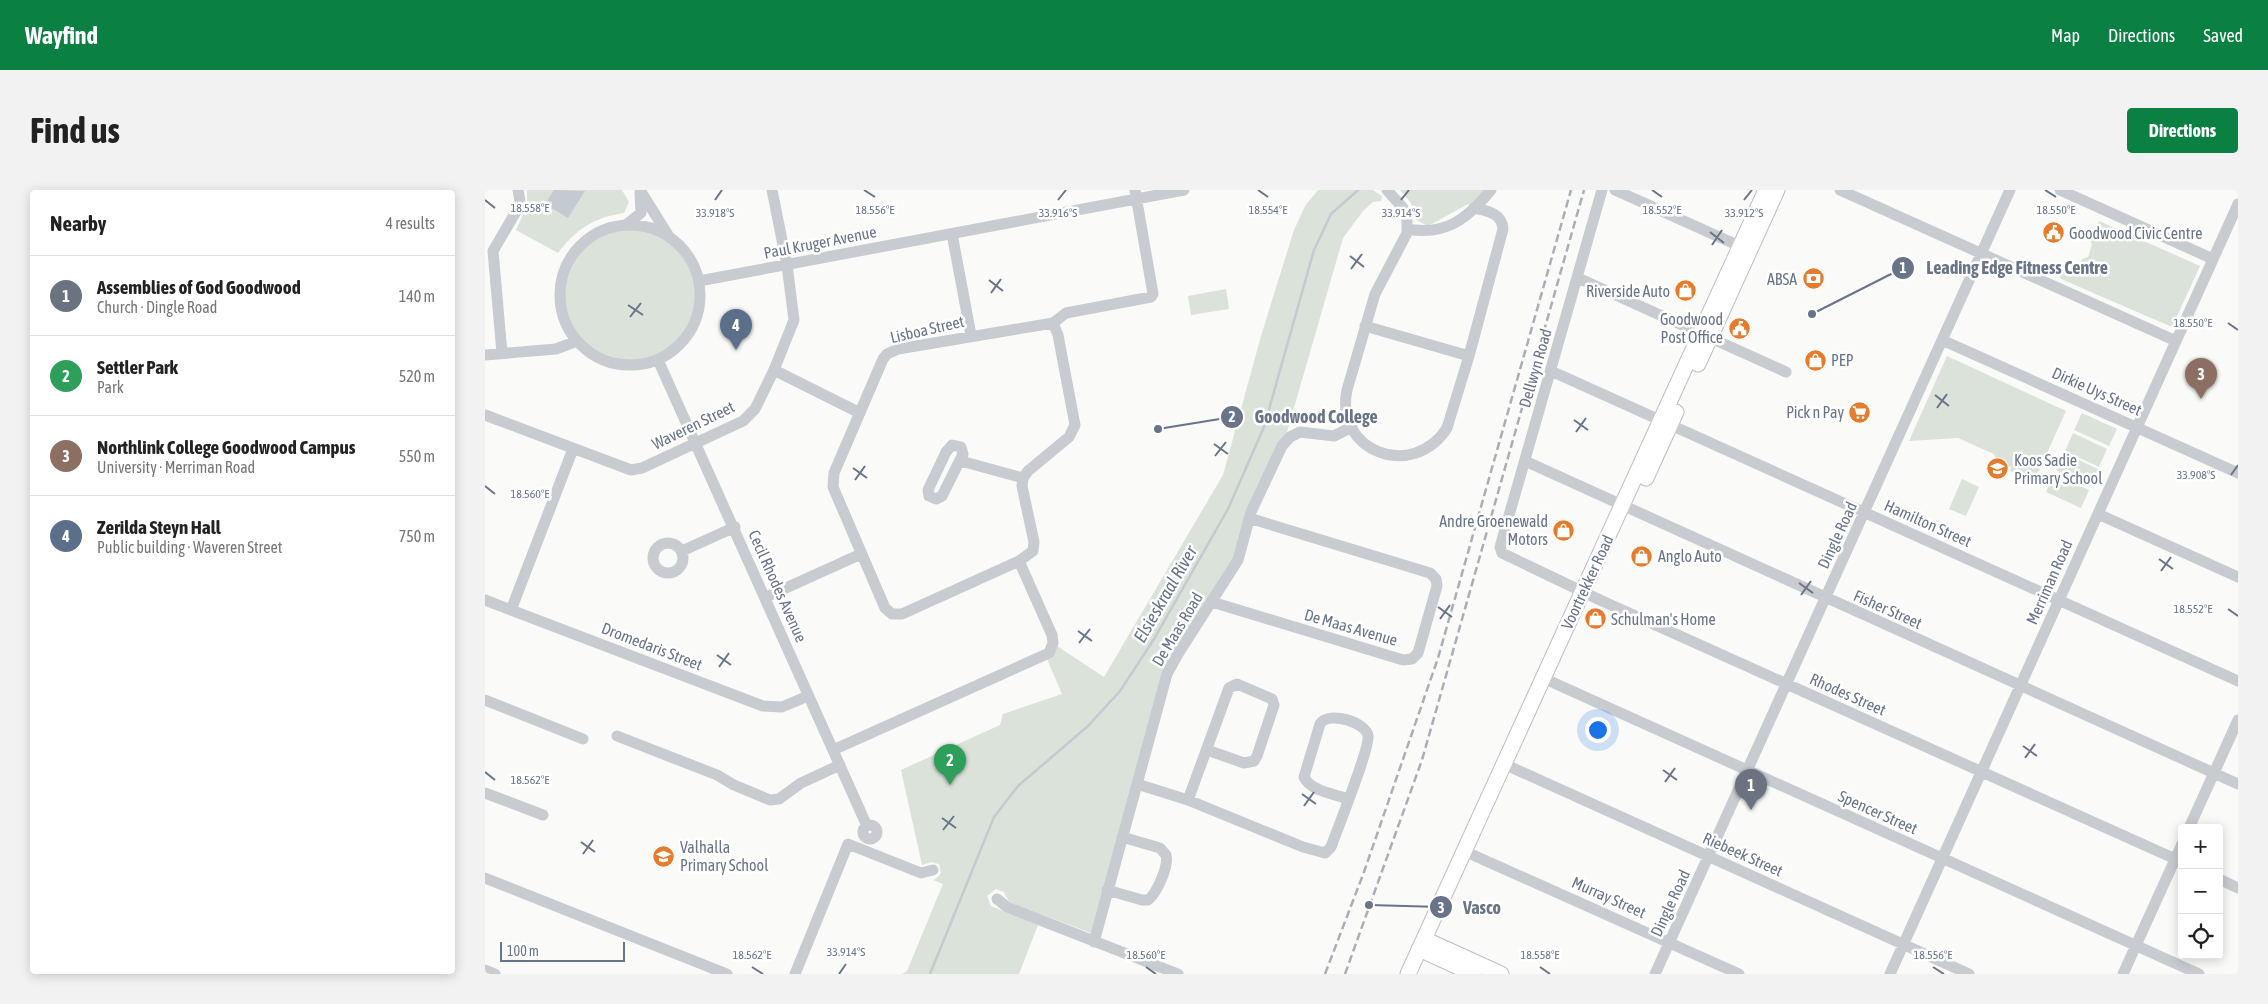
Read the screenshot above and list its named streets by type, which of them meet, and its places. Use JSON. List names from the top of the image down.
{
  "streets": {
    "main road": ["Voortrekker Road"],
    "street": [
      "Paul Kruger Avenue",
      "Lisboa Street",
      "Dellwyn Road",
      "Dirkie Uys Street",
      "Waveren Street",
      "Hamilton Street",
      "Dingle Road",
      "Merriman Road",
      "Cecil Rhodes Avenue",
      "Fisher Street",
      "De Maas Avenue",
      "De Maas Road",
      "Dromedaris Street",
      "Rhodes Street",
      "Spencer Street",
      "Riebeek Street",
      "Murray Street"
    ]
  },
  "crossings": [
    ["Paul Kruger Avenue", "Lisboa Street"],
    ["Paul Kruger Avenue", "Waveren Street"],
    ["Paul Kruger Avenue", "Cecil Rhodes Avenue"],
    ["Dellwyn Road", "Hamilton Street"],
    ["Dellwyn Road", "Fisher Street"],
    ["Dellwyn Road", "Rhodes Street"],
    ["Dirkie Uys Street", "Dingle Road"],
    ["Dirkie Uys Street", "Merriman Road"],
    ["Waveren Street", "Cecil Rhodes Avenue"],
    ["Hamilton Street", "Dingle Road"],
    ["Hamilton Street", "Voortrekker Road"],
    ["Hamilton Street", "Merriman Road"],
    ["Dingle Road", "Fisher Street"],
    ["Dingle Road", "Rhodes Street"],
    ["Dingle Road", "Spencer Street"],
    ["Dingle Road", "Riebeek Street"],
    ["Dingle Road", "Murray Street"],
    ["Voortrekker Road", "Fisher Street"],
    ["Voortrekker Road", "Rhodes Street"],
    ["Voortrekker Road", "Spencer Street"],
    ["Voortrekker Road", "Riebeek Street"],
    ["Voortrekker Road", "Murray Street"],
    ["Merriman Road", "Fisher Street"],
    ["Merriman Road", "Rhodes Street"],
    ["Merriman Road", "Spencer Street"],
    ["Merriman Road", "Riebeek Street"],
    ["Cecil Rhodes Avenue", "Dromedaris Street"],
    ["De Maas Avenue", "De Maas Road"]
  ],
  "water": ["Elsieskraal River"],
  "places": {
    "public building": ["Goodwood Civic Centre", "Goodwood Post Office"],
    "bank": ["ABSA"],
    "shop": [
      "Riverside Auto",
      "PEP",
      "Andre Groenewald Motors",
      "Anglo Auto",
      "Schulman's Home"
    ],
    "other": ["Leading Edge Fitness Centre", "Goodwood College", "Vasco"],
    "supermarket": ["Pick n Pay"],
    "school or university": ["Koos Sadie Primary School", "Valhalla Primary School"]
  },
  "scale_bar": "100 m",
  "page": {
    "header": "Wayfind",
    "nav": ["Map", "Directions", "Saved"],
    "buttons": "Directions",
    "title": "Find us",
    "heading": ["Nearby", "4 results"],
    "list": [
      {
        "mark": "1",
        "name": "Assemblies of God Goodwood",
        "note": "Church · Dingle Road",
        "value": "140 m"
      },
      {
        "mark": "2",
        "name": "Settler Park",
        "note": "Park",
        "value": "520 m"
      },
      {
        "mark": "3",
        "name": "Northlink College Goodwood Campus",
        "note": "University · Merriman Road",
        "value": "550 m"
      },
      {
        "mark": "4",
        "name": "Zerilda Steyn Hall",
        "note": "Public building · Waveren Street",
        "value": "750 m"
      }
    ],
    "pins": [
      "4",
      "3",
      "2",
      "1"
    ],
    "map_buttons": ["+", "−"],
    "scale": "100 m"
  },
  "coordinates": [
    "18.558°E",
    "18.550°E",
    "18.554°E",
    "18.552°E",
    "18.556°E",
    "33.918°S",
    "33.916°S",
    "33.914°S",
    "33.912°S",
    "33.908°S",
    "18.560°E",
    "18.562°E"
  ]
}
